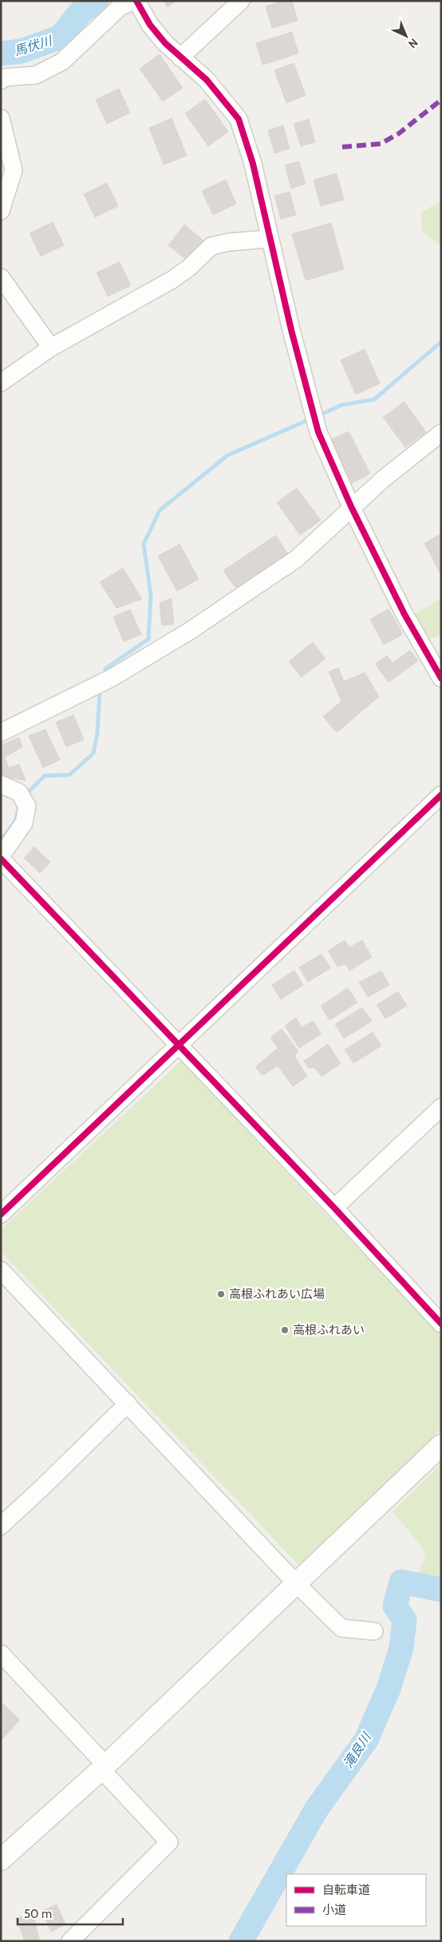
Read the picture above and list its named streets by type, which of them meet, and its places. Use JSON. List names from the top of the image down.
{
  "water": ["馬伏川", "滝良川"],
  "places": ["高根ふれあい広場", "高根ふれあい"],
  "legend": ["自転車道", "小道"],
  "scale_bar": "50 m",
  "north": "bottom right"
}
